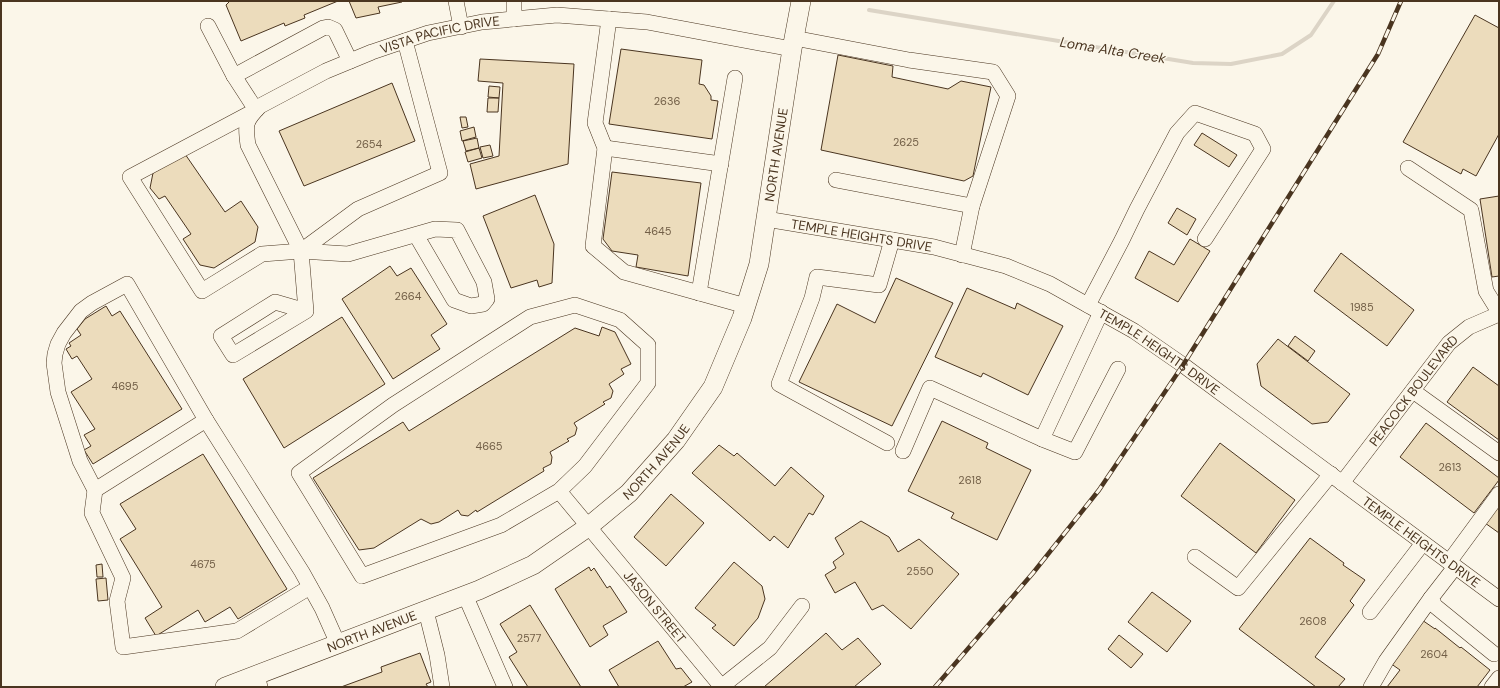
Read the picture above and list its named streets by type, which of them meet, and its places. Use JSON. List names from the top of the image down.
{
  "streets": {
    "main road": ["NORTH AVENUE"],
    "street": [
      "VISTA PACIFIC DRIVE",
      "TEMPLE HEIGHTS DRIVE",
      "PEACOCK BOULEVARD",
      "JASON STREET"
    ]
  },
  "crossings": [
    ["VISTA PACIFIC DRIVE", "NORTH AVENUE"],
    ["NORTH AVENUE", "TEMPLE HEIGHTS DRIVE"],
    ["NORTH AVENUE", "JASON STREET"],
    ["TEMPLE HEIGHTS DRIVE", "PEACOCK BOULEVARD"]
  ],
  "water": ["Loma Alta Creek"],
  "house_numbers": [
    "2636",
    "2625",
    "2654",
    "4645",
    "2664",
    "1985",
    "4695",
    "4665",
    "2613",
    "2618",
    "4675",
    "2550",
    "2608",
    "2577",
    "2604"
  ]
}
